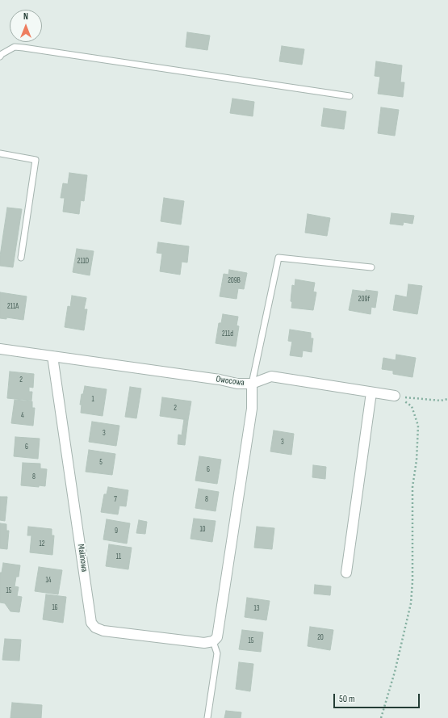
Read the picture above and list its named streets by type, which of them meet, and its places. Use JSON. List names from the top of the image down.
{
  "streets": {
    "street": ["Owocowa", "Malinowa"]
  },
  "crossings": [
    ["Owocowa", "Malinowa"]
  ],
  "house_numbers": [
    "211D",
    "209B",
    "209f",
    "211A",
    "211d",
    "2",
    "1",
    "2",
    "4",
    "3",
    "3",
    "6",
    "5",
    "6",
    "8",
    "7",
    "8",
    "10",
    "9",
    "12",
    "11",
    "14",
    "15",
    "16",
    "13",
    "20",
    "15"
  ],
  "scale_bar": "50 m",
  "north": "top"
}
